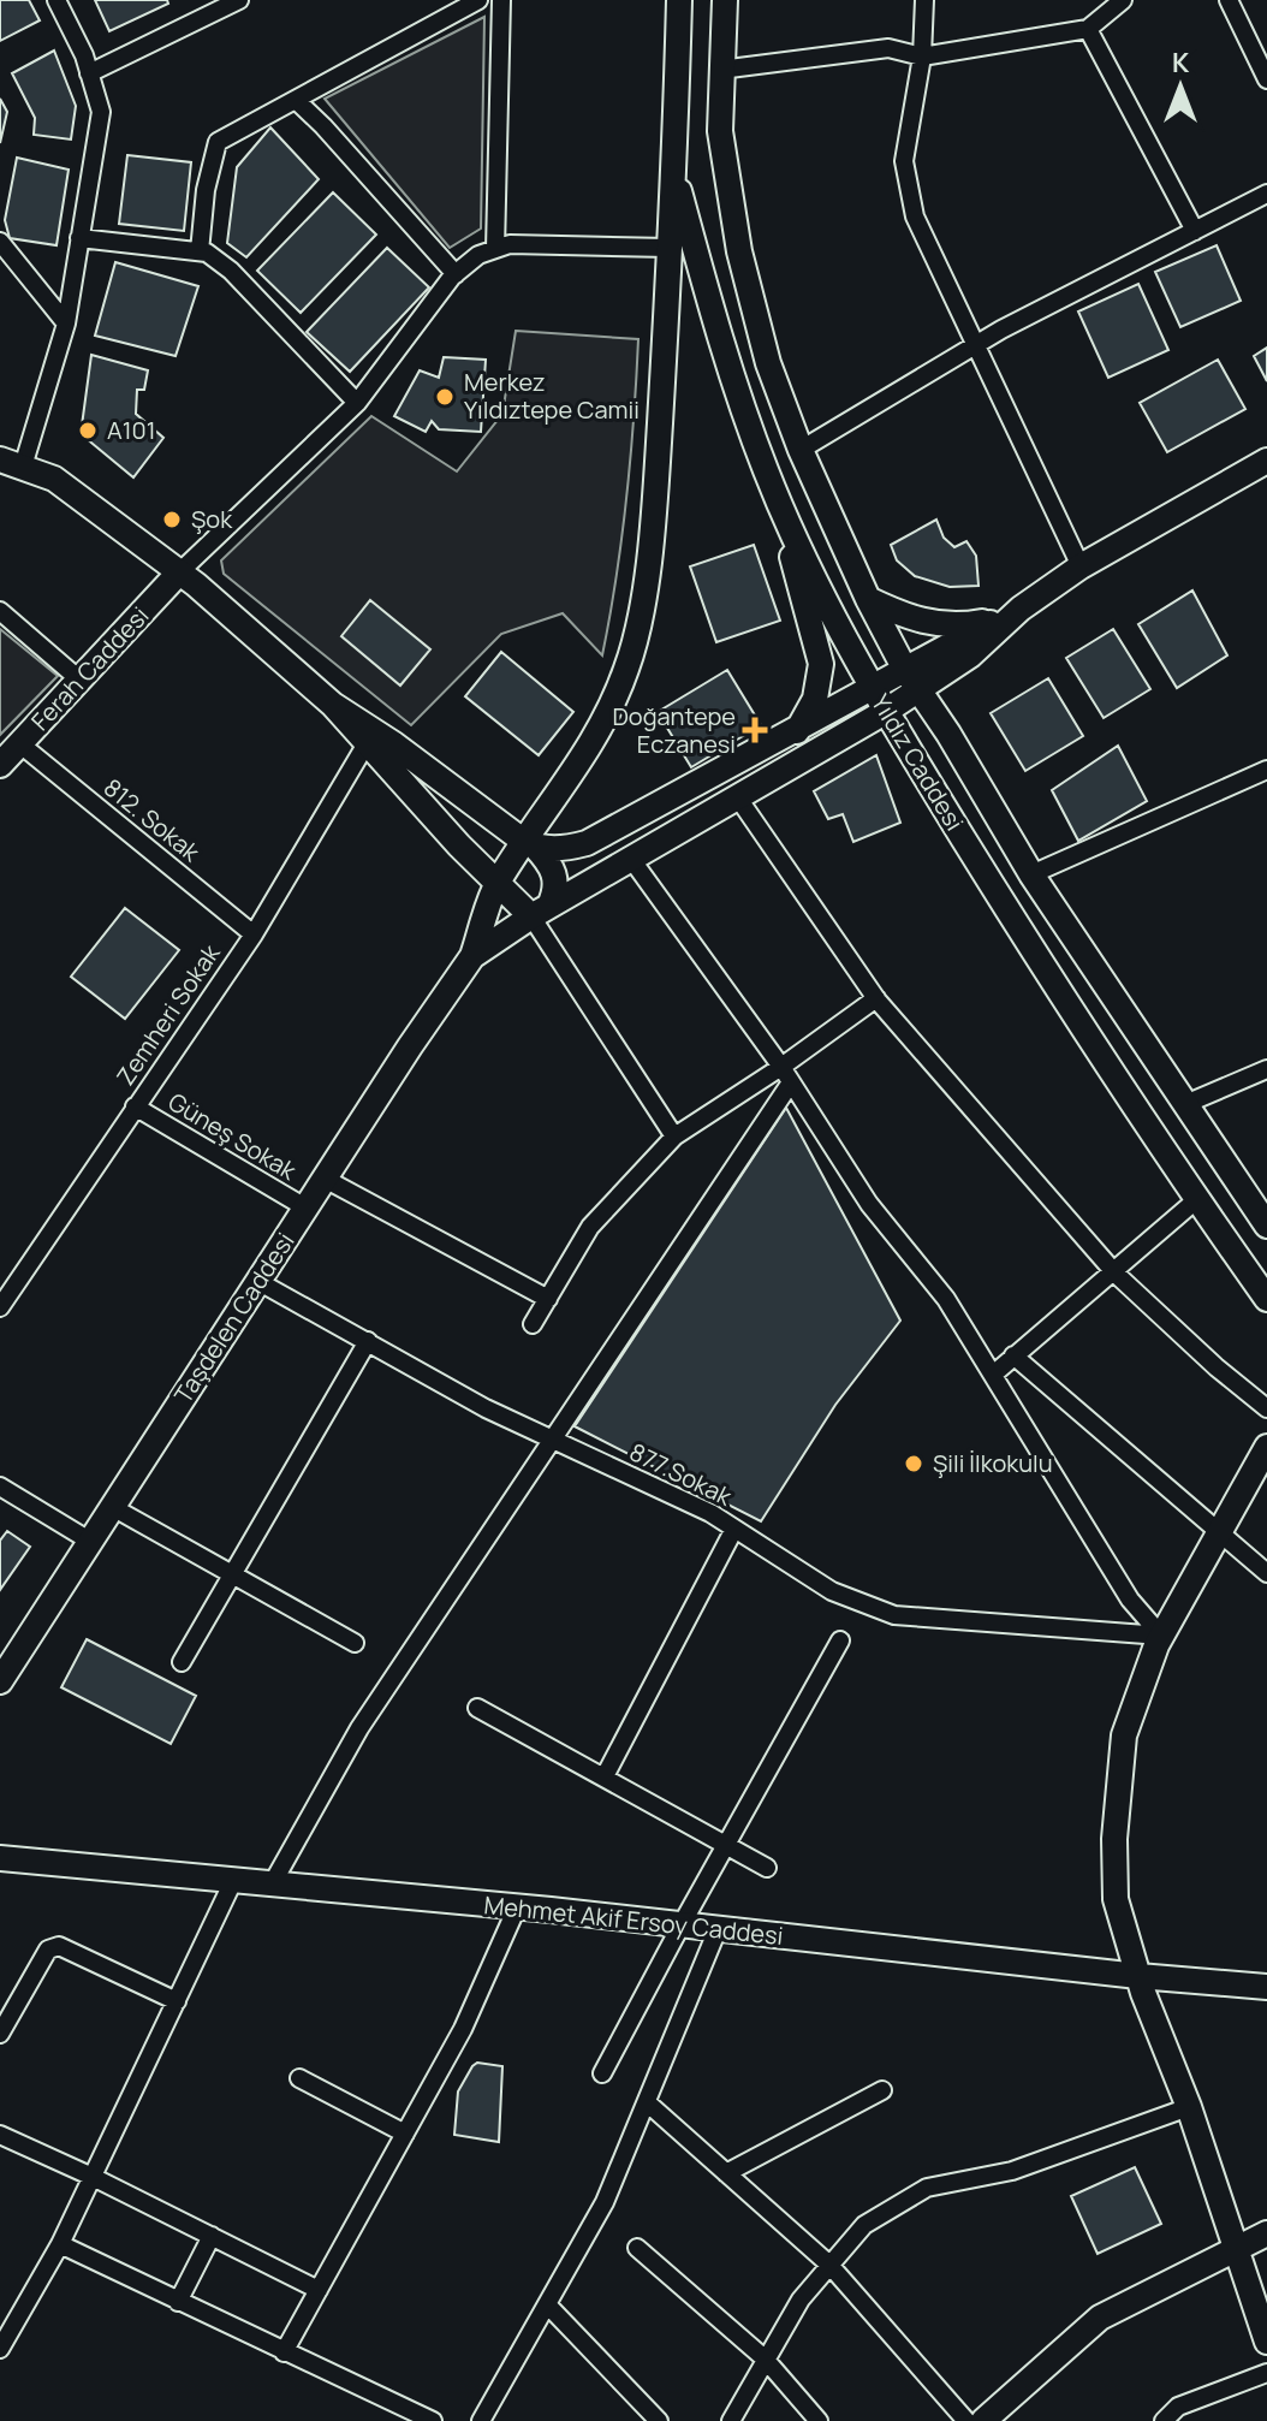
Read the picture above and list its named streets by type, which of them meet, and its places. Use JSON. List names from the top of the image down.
{
  "streets": {
    "main road": [
      "Ferah Caddesi",
      "Yıldız Caddesi",
      "Taşdelen Caddesi",
      "Mehmet Akif Ersoy Caddesi"
    ],
    "street": [
      "812. Sokak",
      "Zemheri Sokak",
      "Güneş Sokak",
      "877.Sokak"
    ]
  },
  "crossings": [
    ["Ferah Caddesi", "812. Sokak"],
    ["812. Sokak", "Zemheri Sokak"],
    ["Zemheri Sokak", "Güneş Sokak"],
    ["Güneş Sokak", "Taşdelen Caddesi"],
    ["Taşdelen Caddesi", "877.Sokak"]
  ],
  "places": {
    "other": [
      "Merkez Yıldıztepe Camii",
      "A101",
      "Şok",
      "Şili İlkokulu"
    ],
    "health": ["Doğantepe Eczanesi"]
  },
  "north": "top"
}
